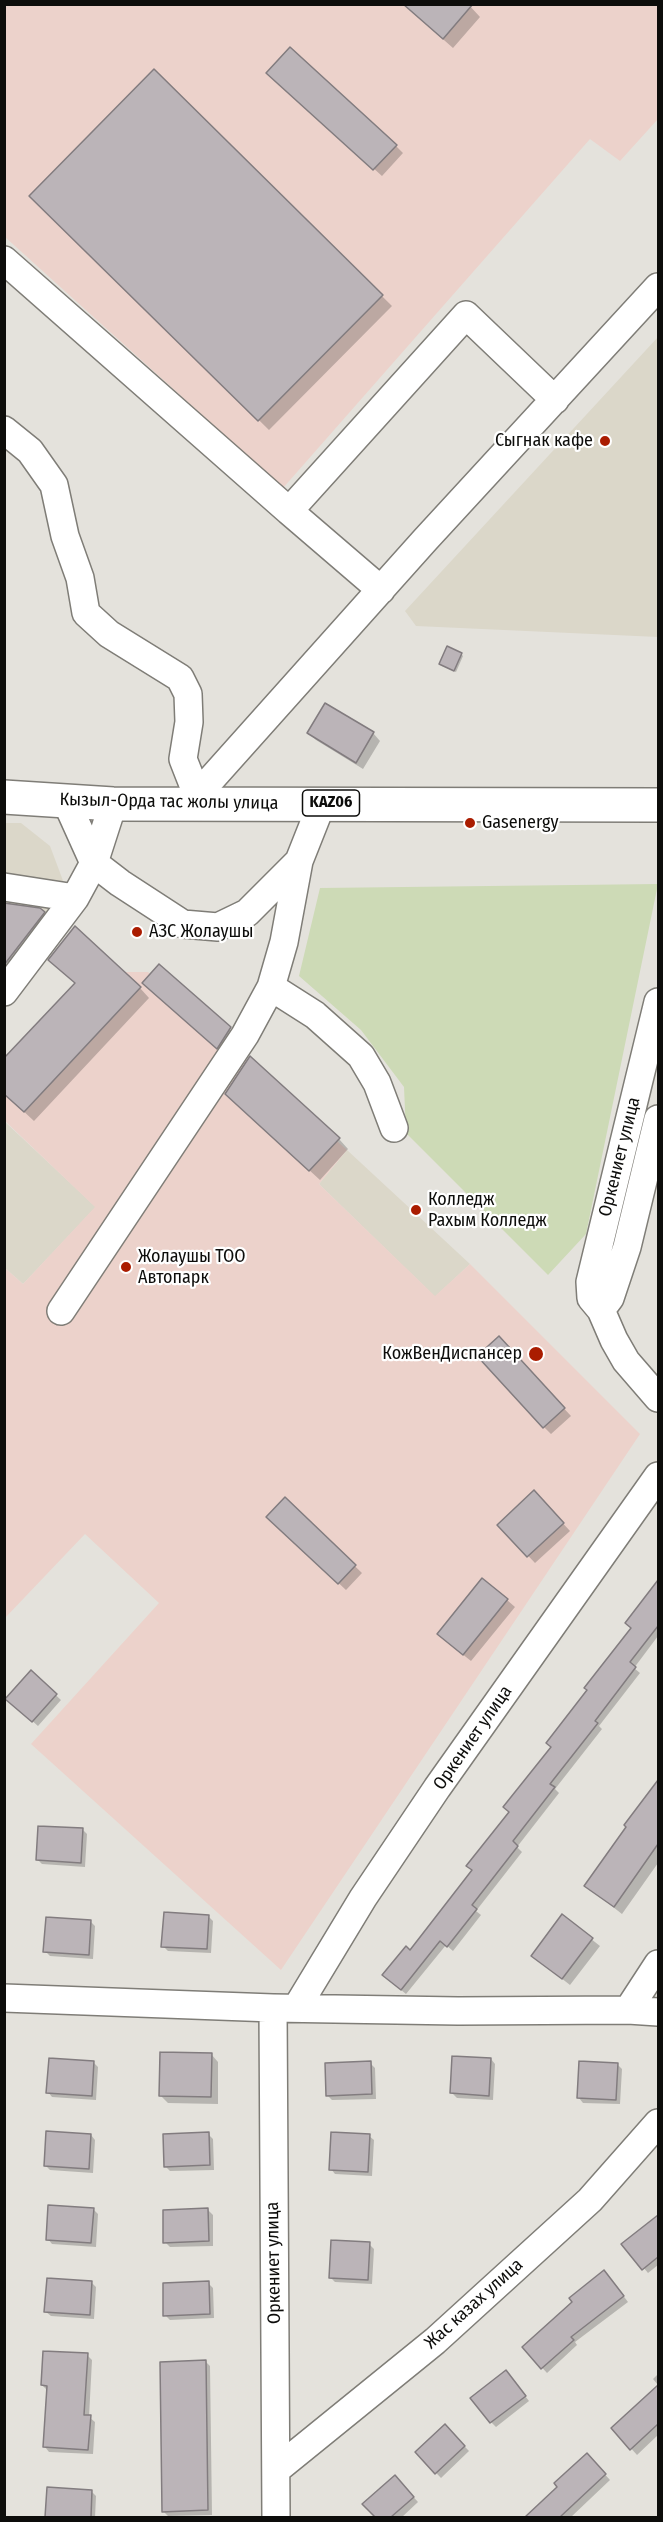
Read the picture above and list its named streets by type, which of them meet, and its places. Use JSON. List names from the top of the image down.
{
  "streets": {
    "main road": ["Кызыл-Орда тас жолы улица", "KАZ06"],
    "street": ["Оркениет улица", "Жас казах улица"]
  },
  "crossings": [
    ["Оркениет улица", "Жас казах улица"]
  ],
  "places": [
    "Сыгнак кафе",
    "Gasenergy",
    "АЗС Жолаушы",
    "Колледж Рахым Колледж",
    "Жолаушы ТОО Автопарк",
    "КожВенДиспансер"
  ]
}
